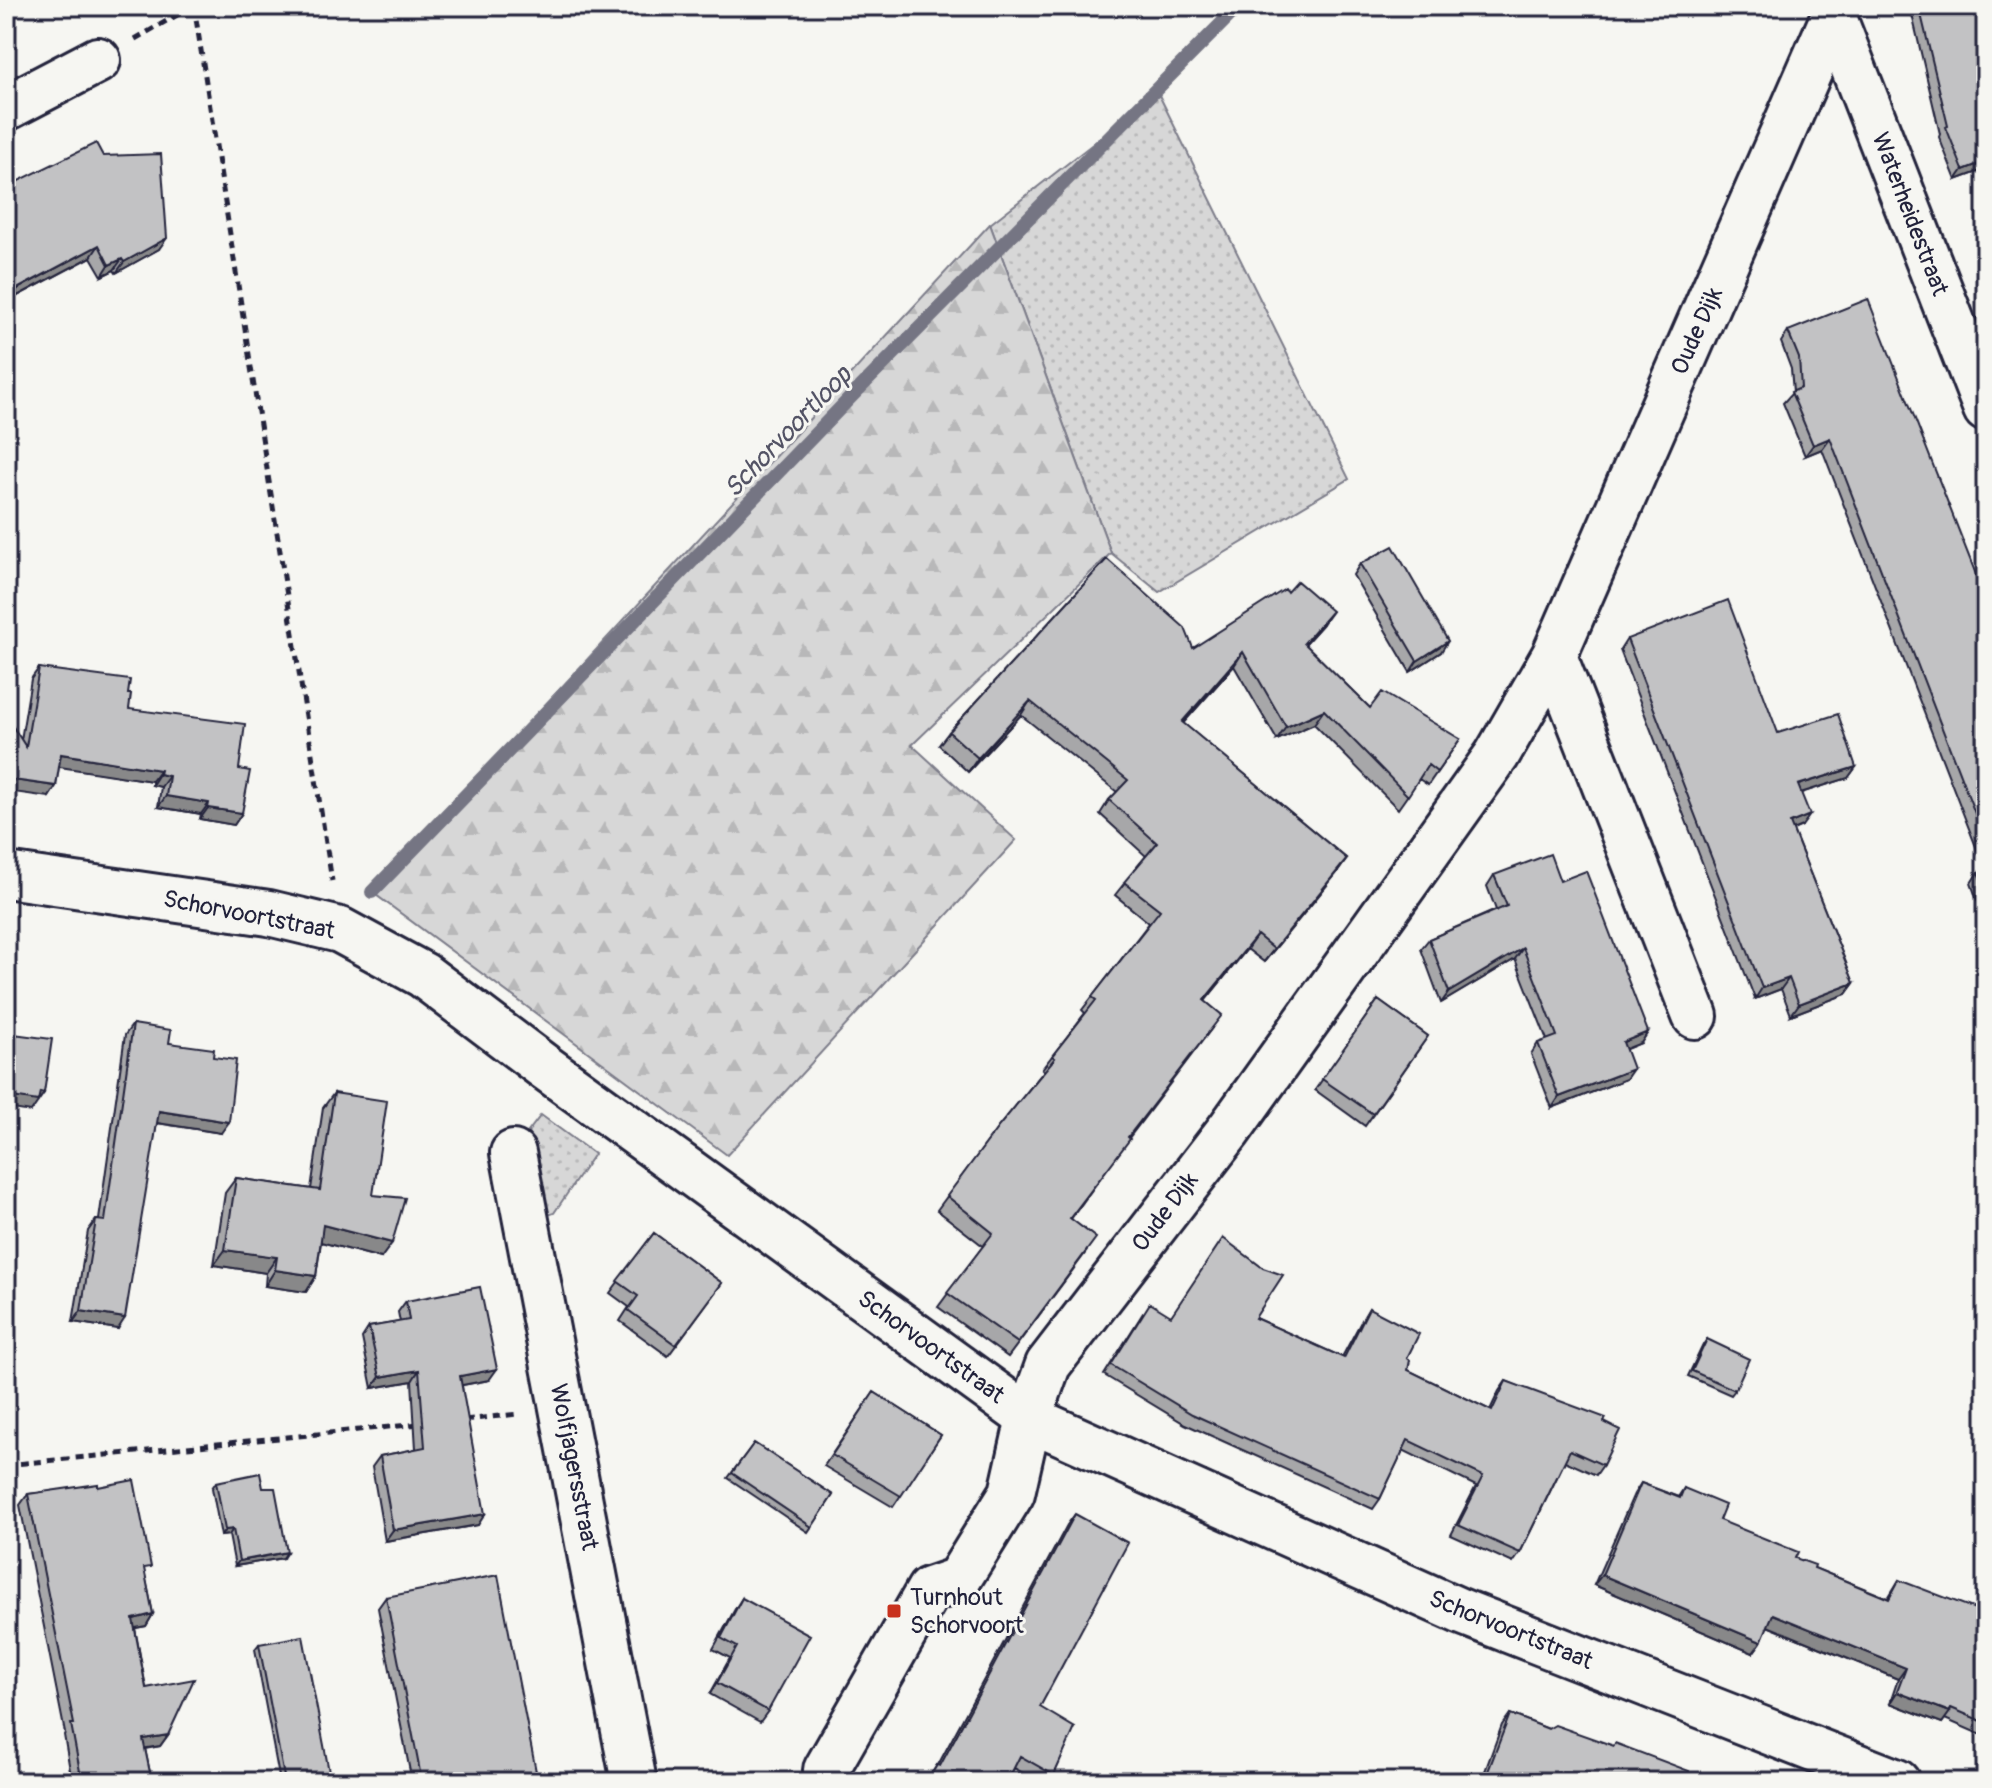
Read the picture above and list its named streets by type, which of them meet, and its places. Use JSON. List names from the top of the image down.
{
  "streets": {
    "street": [
      "Waterheidestraat",
      "Oude Dijk",
      "Schorvoortstraat",
      "Wolfjagersstraat"
    ]
  },
  "crossings": [
    ["Waterheidestraat", "Oude Dijk"],
    ["Oude Dijk", "Schorvoortstraat"]
  ],
  "water": ["Schorvoortloop"],
  "places": {
    "transit": ["Turnhout Schorvoort"]
  }
}
